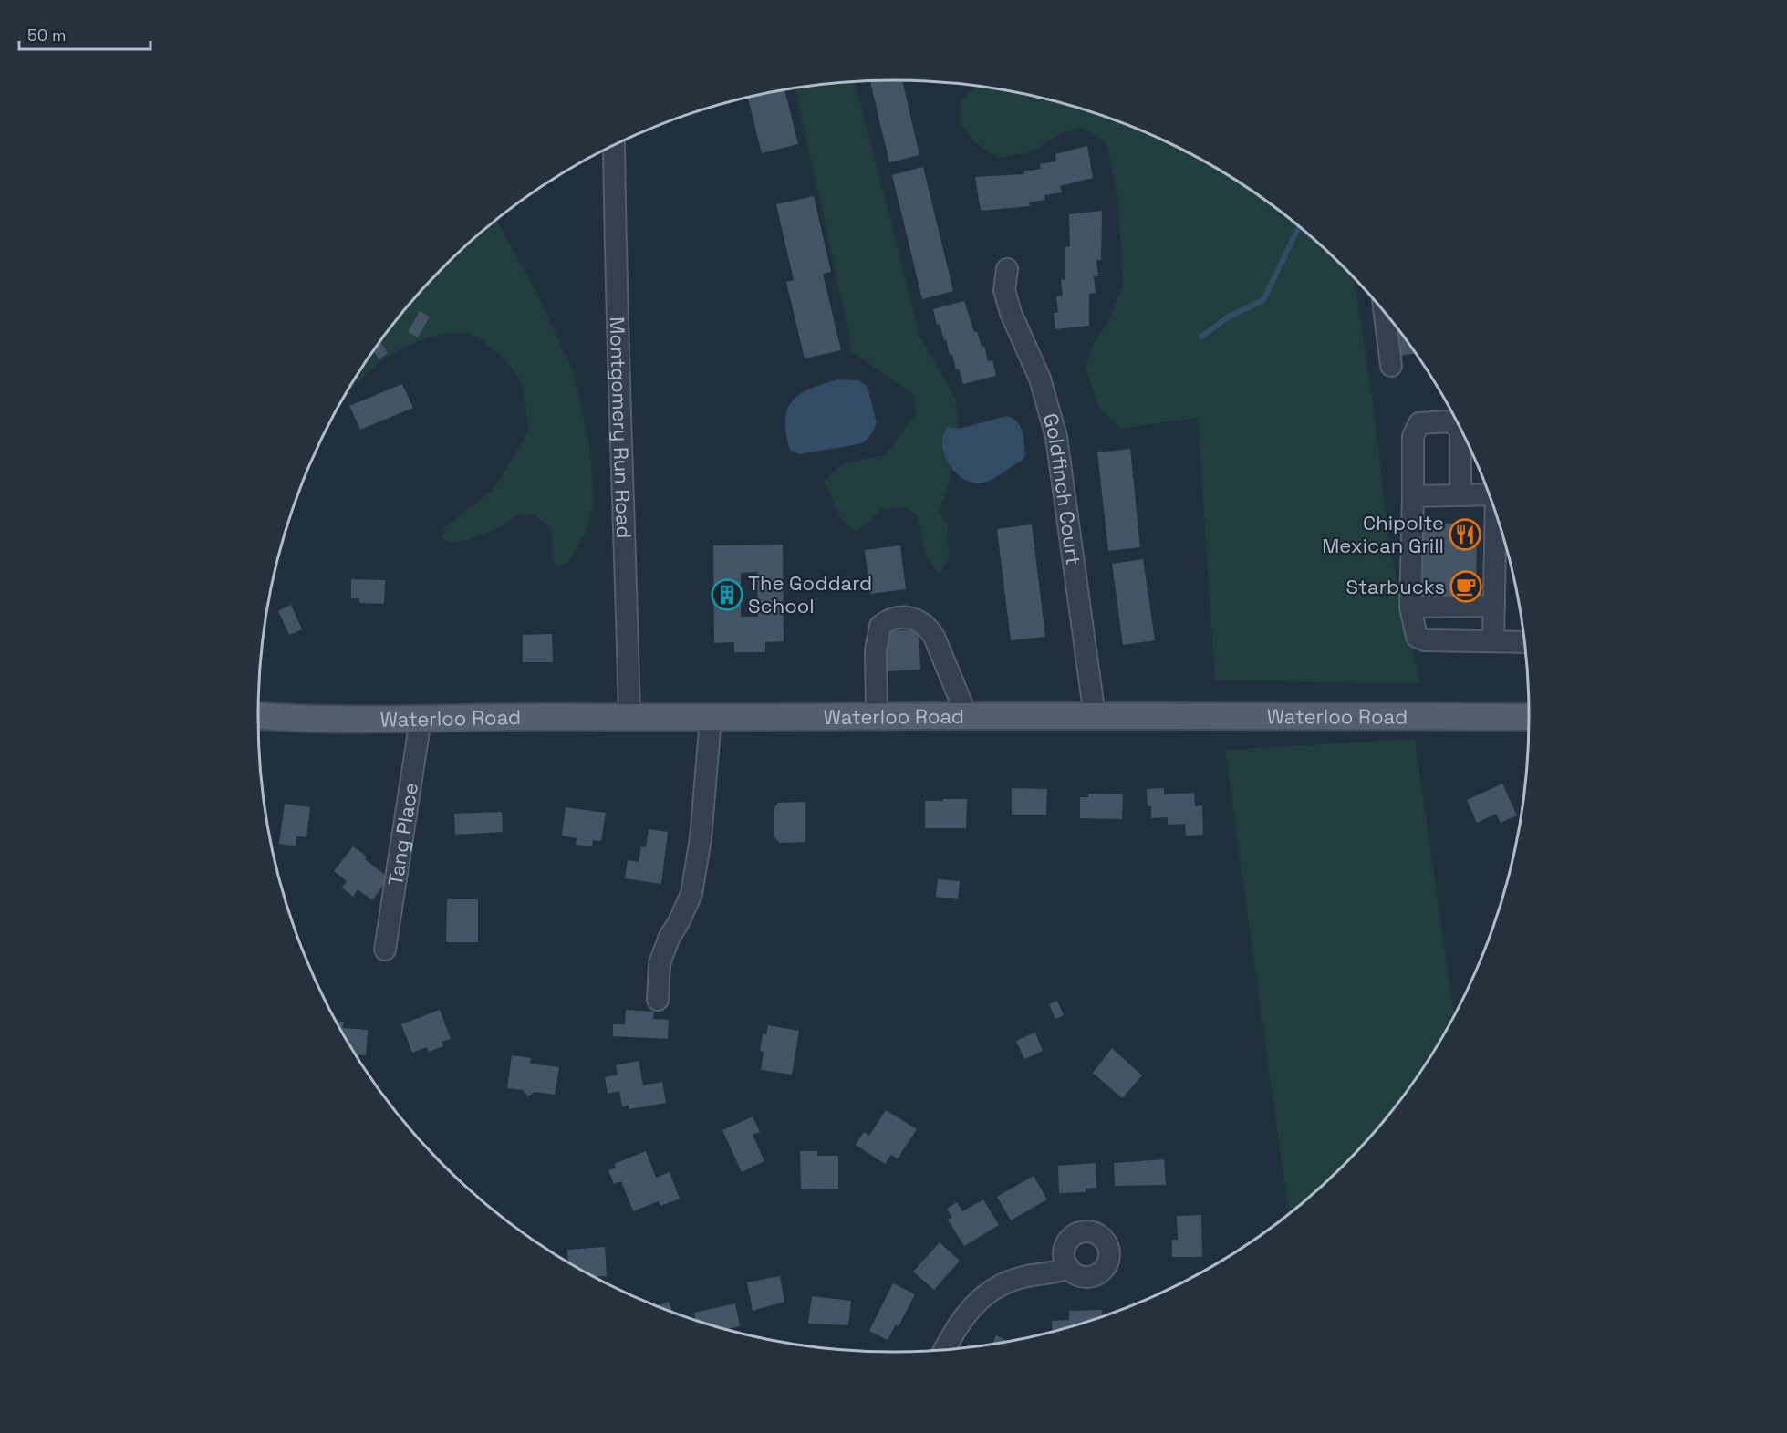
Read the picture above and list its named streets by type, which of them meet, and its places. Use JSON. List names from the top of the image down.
{
  "streets": {
    "main road": ["Waterloo Road"],
    "street": ["Montgomery Run Road", "Goldfinch Court", "Tang Place"]
  },
  "crossings": [
    ["Montgomery Run Road", "Waterloo Road"],
    ["Goldfinch Court", "Waterloo Road"],
    ["Waterloo Road", "Tang Place"]
  ],
  "places": {
    "restaurant": ["Chipolte Mexican Grill"],
    "cafe": ["Starbucks"],
    "building": ["The Goddard School"]
  },
  "scale_bar": "50 m"
}
